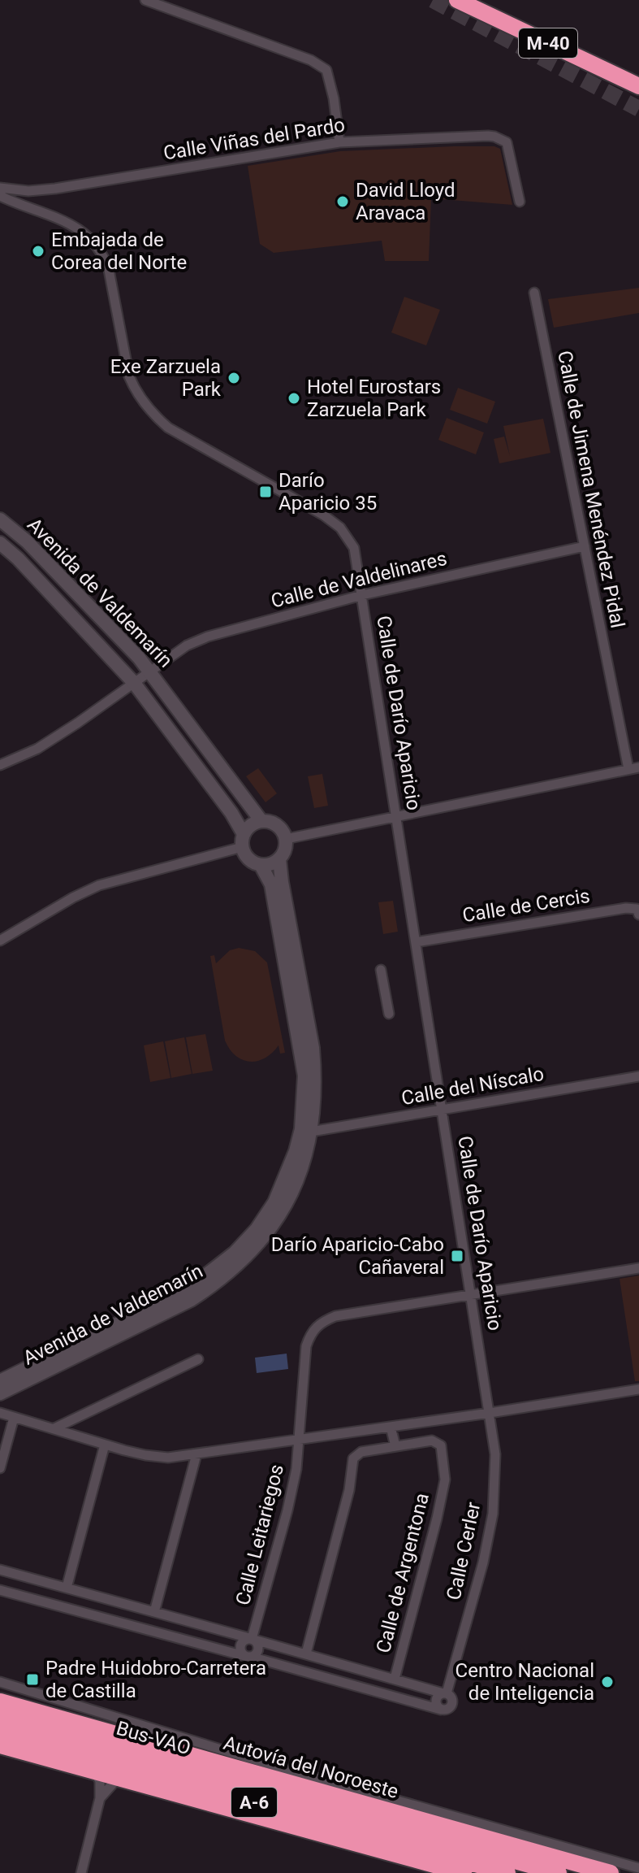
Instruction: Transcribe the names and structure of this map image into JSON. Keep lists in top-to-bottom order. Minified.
{"streets":{"highway":["M-40","Bus-VAO","Autovía del Noroeste","A-6"],"street":["Calle Viñas del Pardo","Calle de Jimena Menéndez Pidal","Calle de Valdelinares","Avenida de Valdemarín","Calle de Darío Aparicio","Calle de Cercis","Calle del Níscalo","Calle Leitariegos","Calle Cerler","Calle de Argentona"]},"crossings":[["Calle de Jimena Menéndez Pidal","Calle de Valdelinares"],["Calle de Valdelinares","Avenida de Valdemarín"],["Calle de Valdelinares","Calle de Darío Aparicio"],["Avenida de Valdemarín","Calle del Níscalo"],["Calle de Darío Aparicio","Calle de Cercis"],["Calle de Darío Aparicio","Calle del Níscalo"],["Calle de Darío Aparicio","Calle Leitariegos"],["Calle de Darío Aparicio","Calle Cerler"],["Calle Leitariegos","Calle Cerler"]],"places":{"other":["David Lloyd Aravaca","Embajada de Corea del Norte","Exe Zarzuela Park","Hotel Eurostars Zarzuela Park","Centro Nacional de Inteligencia"],"transit":["Darío Aparicio 35","Darío Aparicio-Cabo Cañaveral","Padre Huidobro-Carretera de Castilla"]}}
